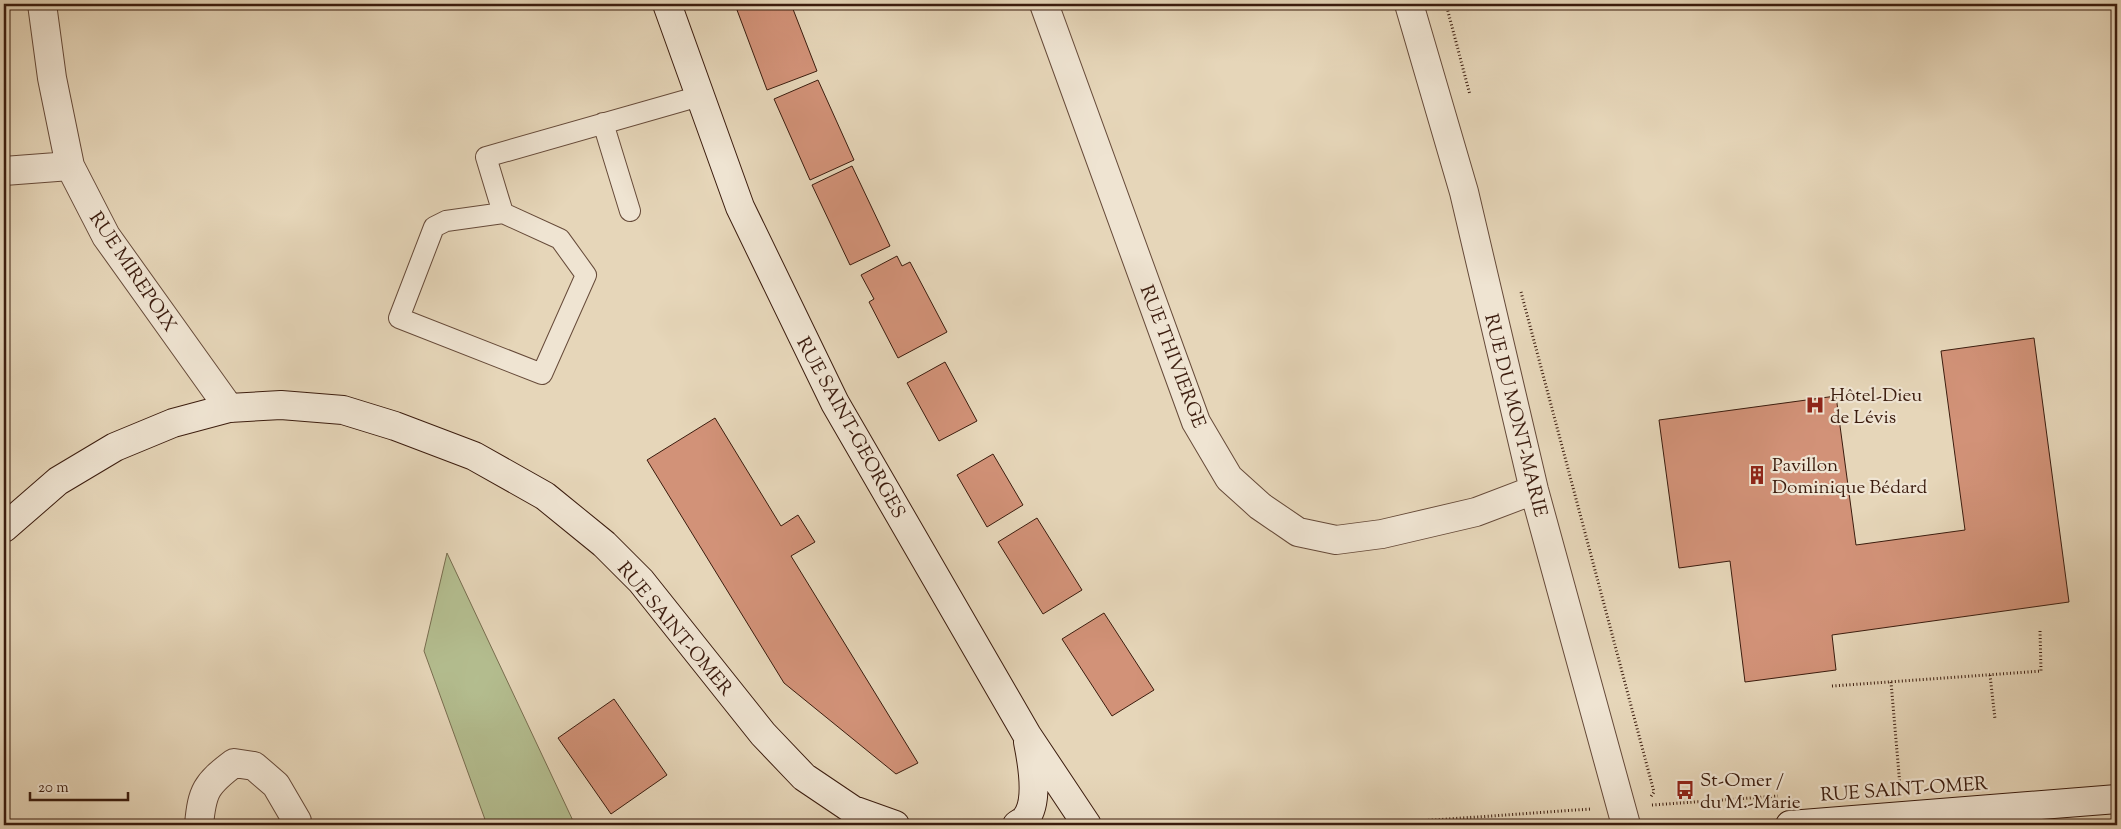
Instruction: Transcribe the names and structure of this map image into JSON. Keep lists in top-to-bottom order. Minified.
{"streets":{"street":["RUE MIREPOIX","RUE THIVIERGE","RUE DU MONT-MARIE","RUE SAINT-GEORGES","RUE SAINT-OMER"]},"crossings":[["RUE MIREPOIX","RUE SAINT-OMER"],["RUE THIVIERGE","RUE DU MONT-MARIE"]],"places":{"hospital":["Hôtel-Dieu de Lévis"],"building":["Pavillon Dominique Bédard"],"bus stop":["St-Omer / du M.-Marie"]},"scale_bar":"20 m"}
